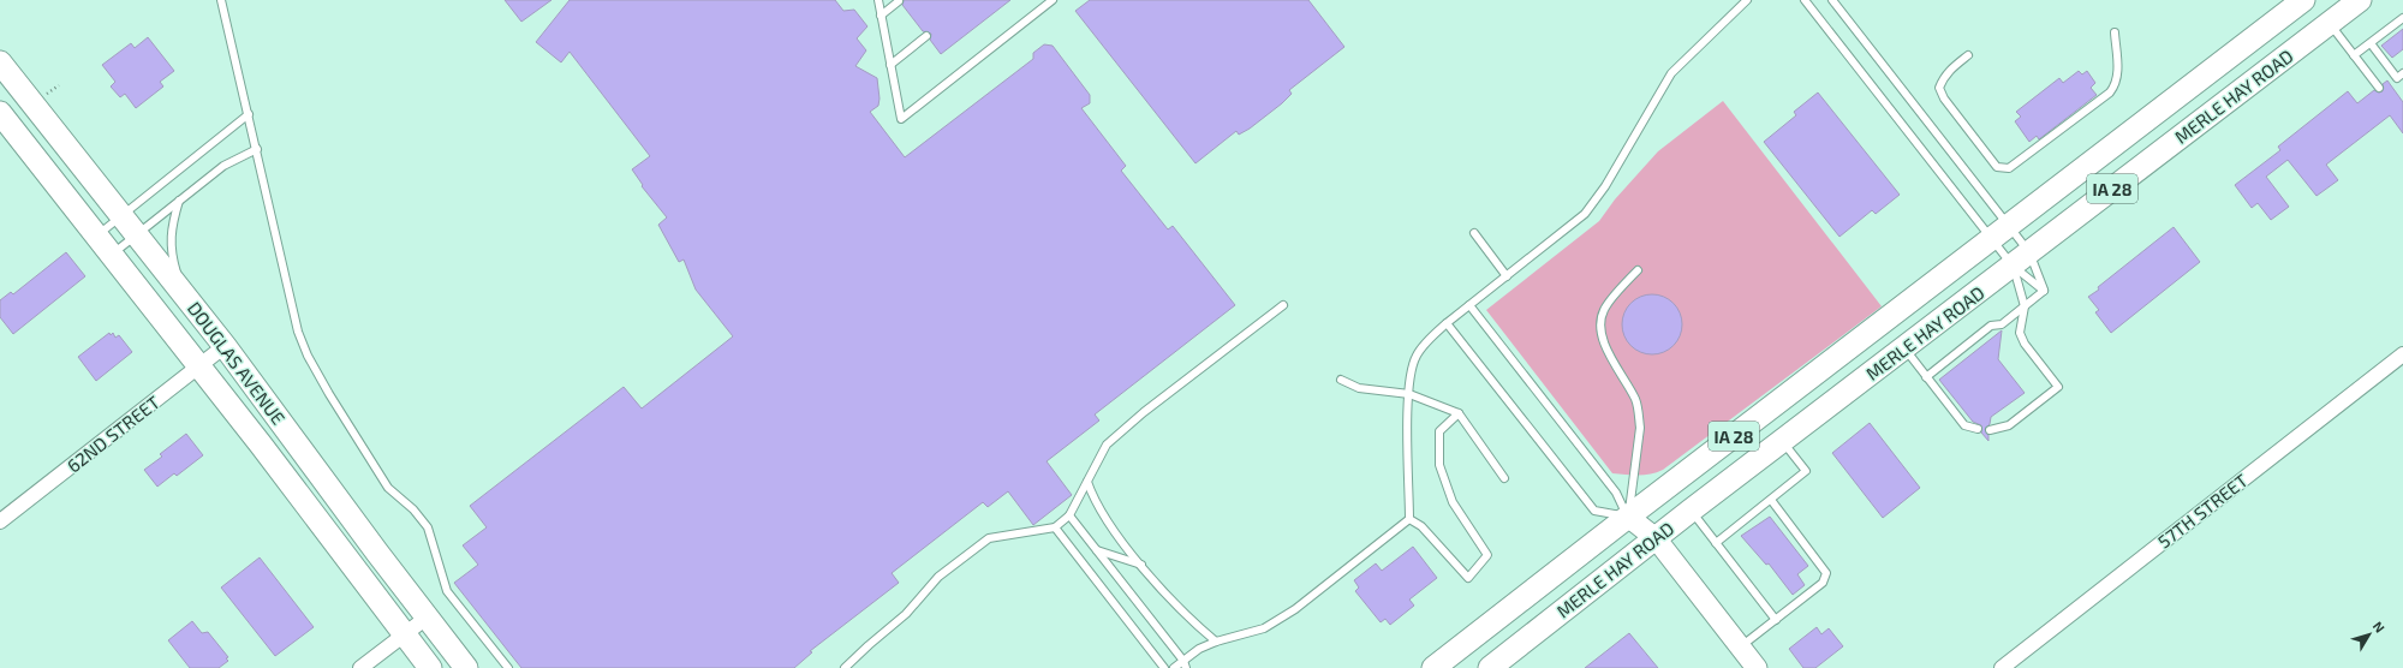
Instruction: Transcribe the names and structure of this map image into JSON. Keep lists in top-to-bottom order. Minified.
{"streets":{"main road":["MERLE HAY ROAD","IA 28","DOUGLAS AVENUE"],"street":["62ND STREET","57TH STREET"]},"crossings":[["DOUGLAS AVENUE","62ND STREET"]],"north":"top right"}
